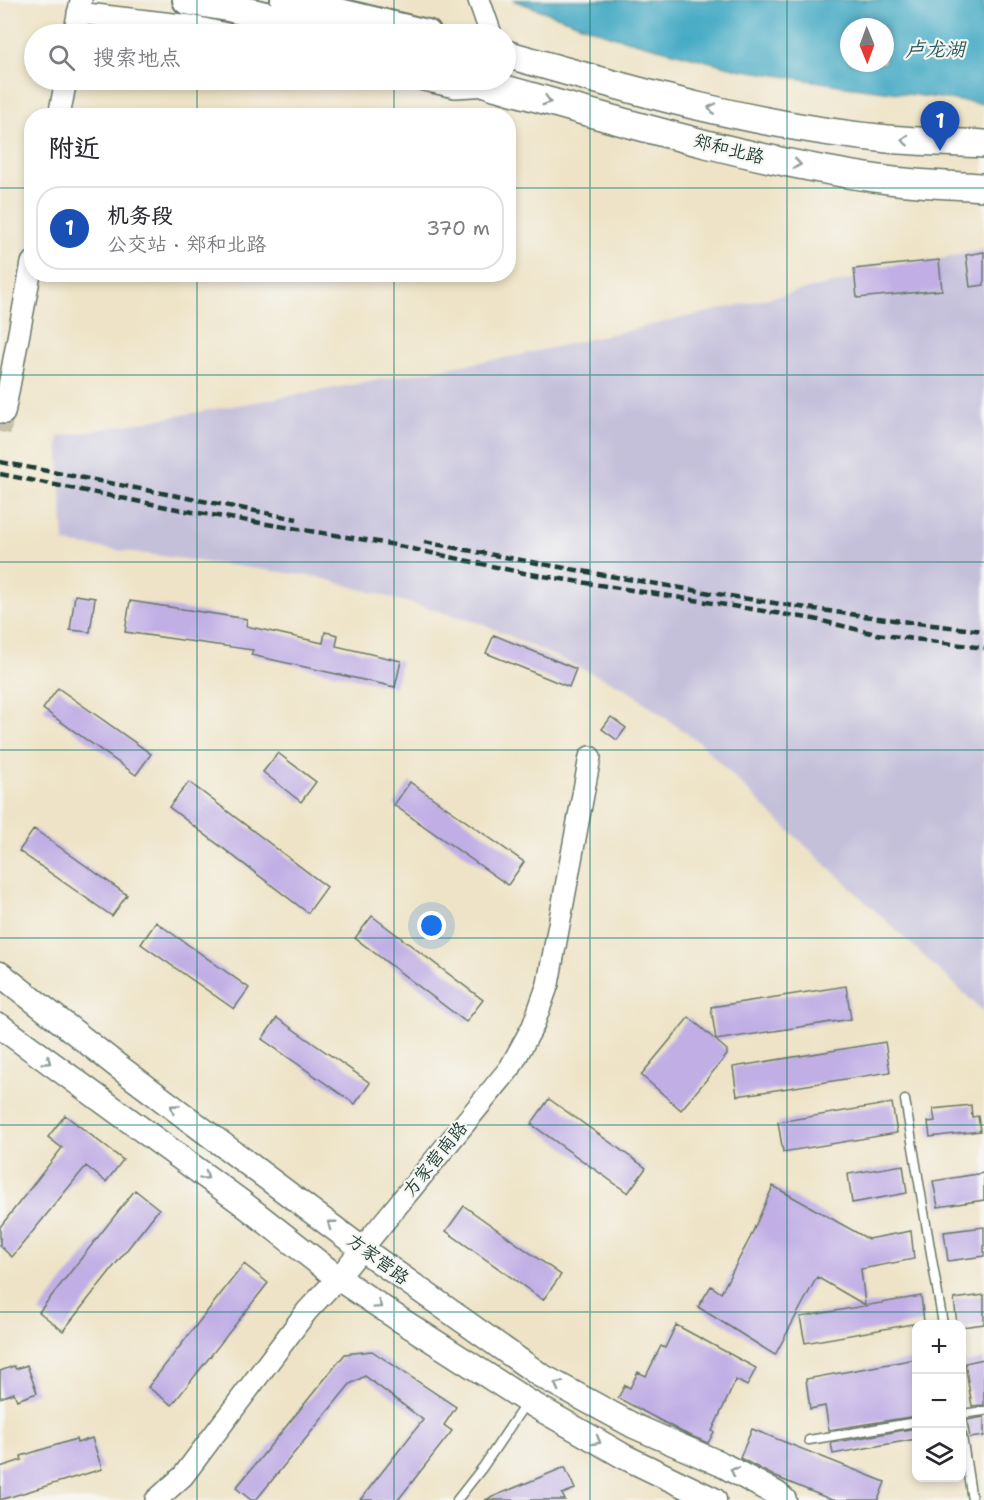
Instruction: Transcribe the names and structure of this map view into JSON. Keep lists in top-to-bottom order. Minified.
{"streets":{"main road":["郑和北路","方家营路"],"street":["方家营南路"]},"crossings":[["方家营南路","方家营路"]],"water":["卢龙湖"],"north":"bottom","page":{"search":"搜索地点","pins":"1","heading":"附近","list":[{"mark":"1","name":"机务段","note":"公交站 · 郑和北路","value":"370 m"}],"map_buttons":["+","−"]}}
